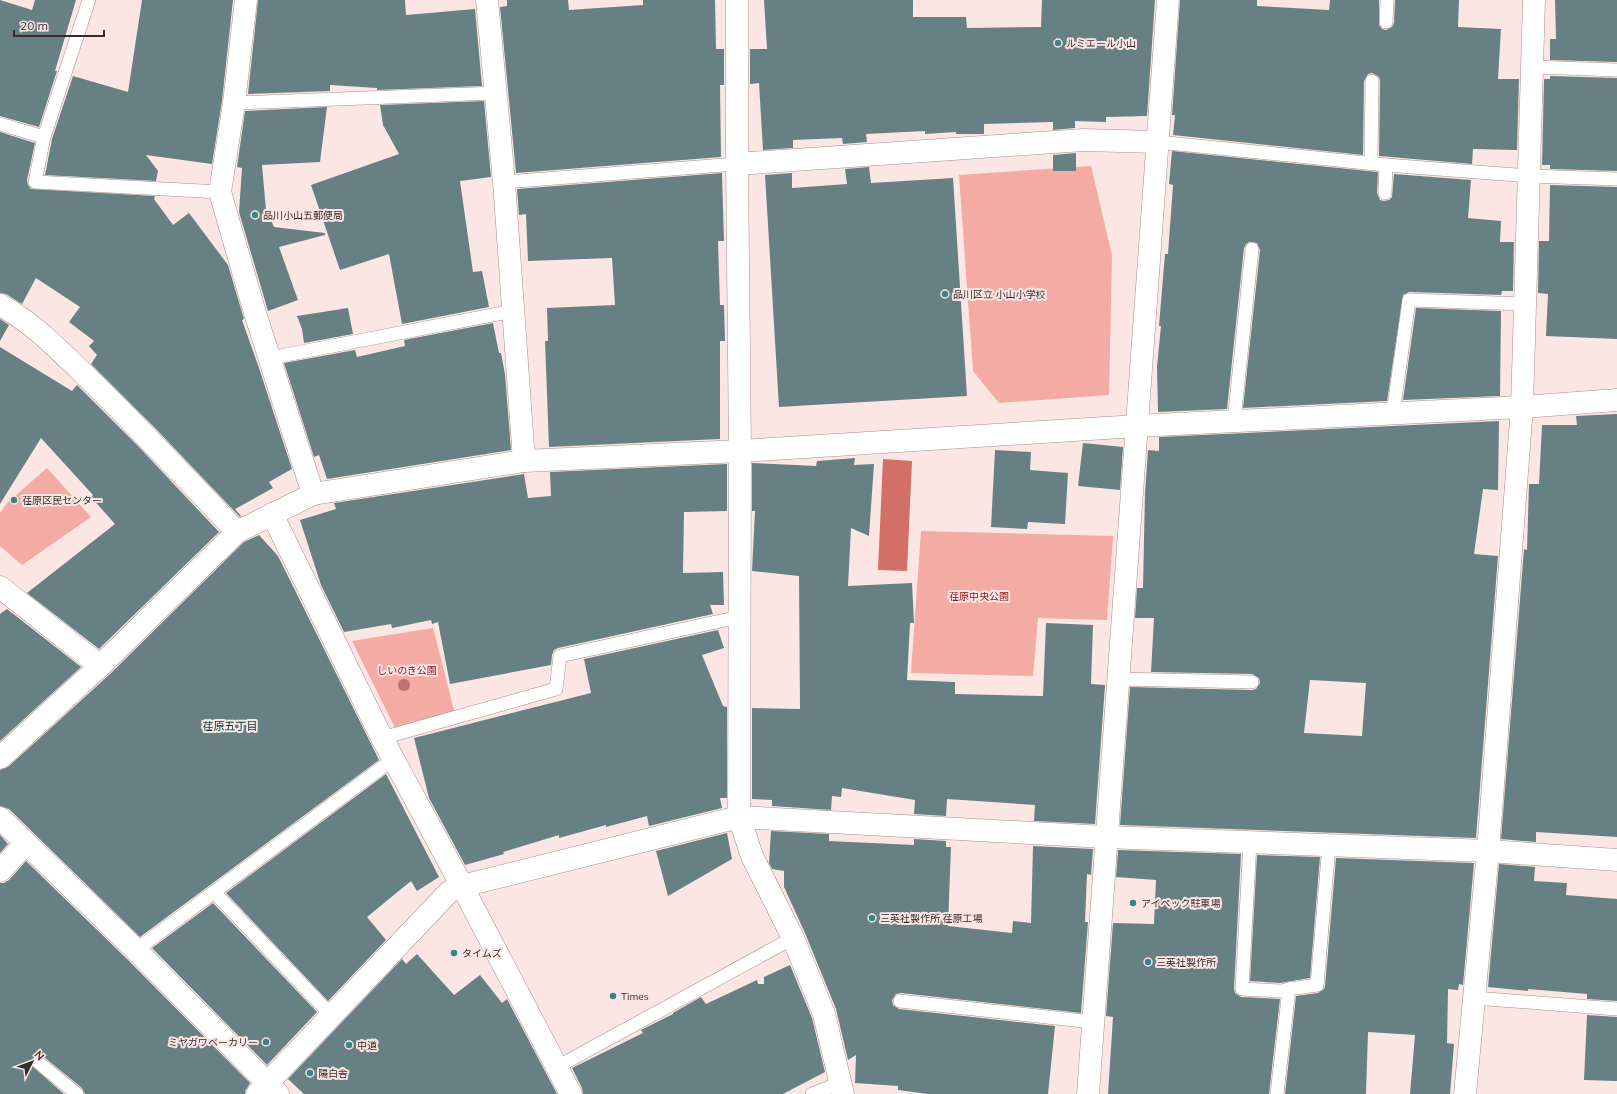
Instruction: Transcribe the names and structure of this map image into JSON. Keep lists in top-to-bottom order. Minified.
{"districts":["荏原五丁目"],"parks":["荏原中央公園","しいのき公園"],"places":["ルミエール小山","品川小山五郵便局","品川区立 小山小学校","荏原区民センター","アイペック駐車場","三英社製作所 荏原工場","タイムズ","三英社製作所","Times","ミヤガワベーカリー","中道","陽白舎"],"scale_bar":"20 m","north":"top right"}
